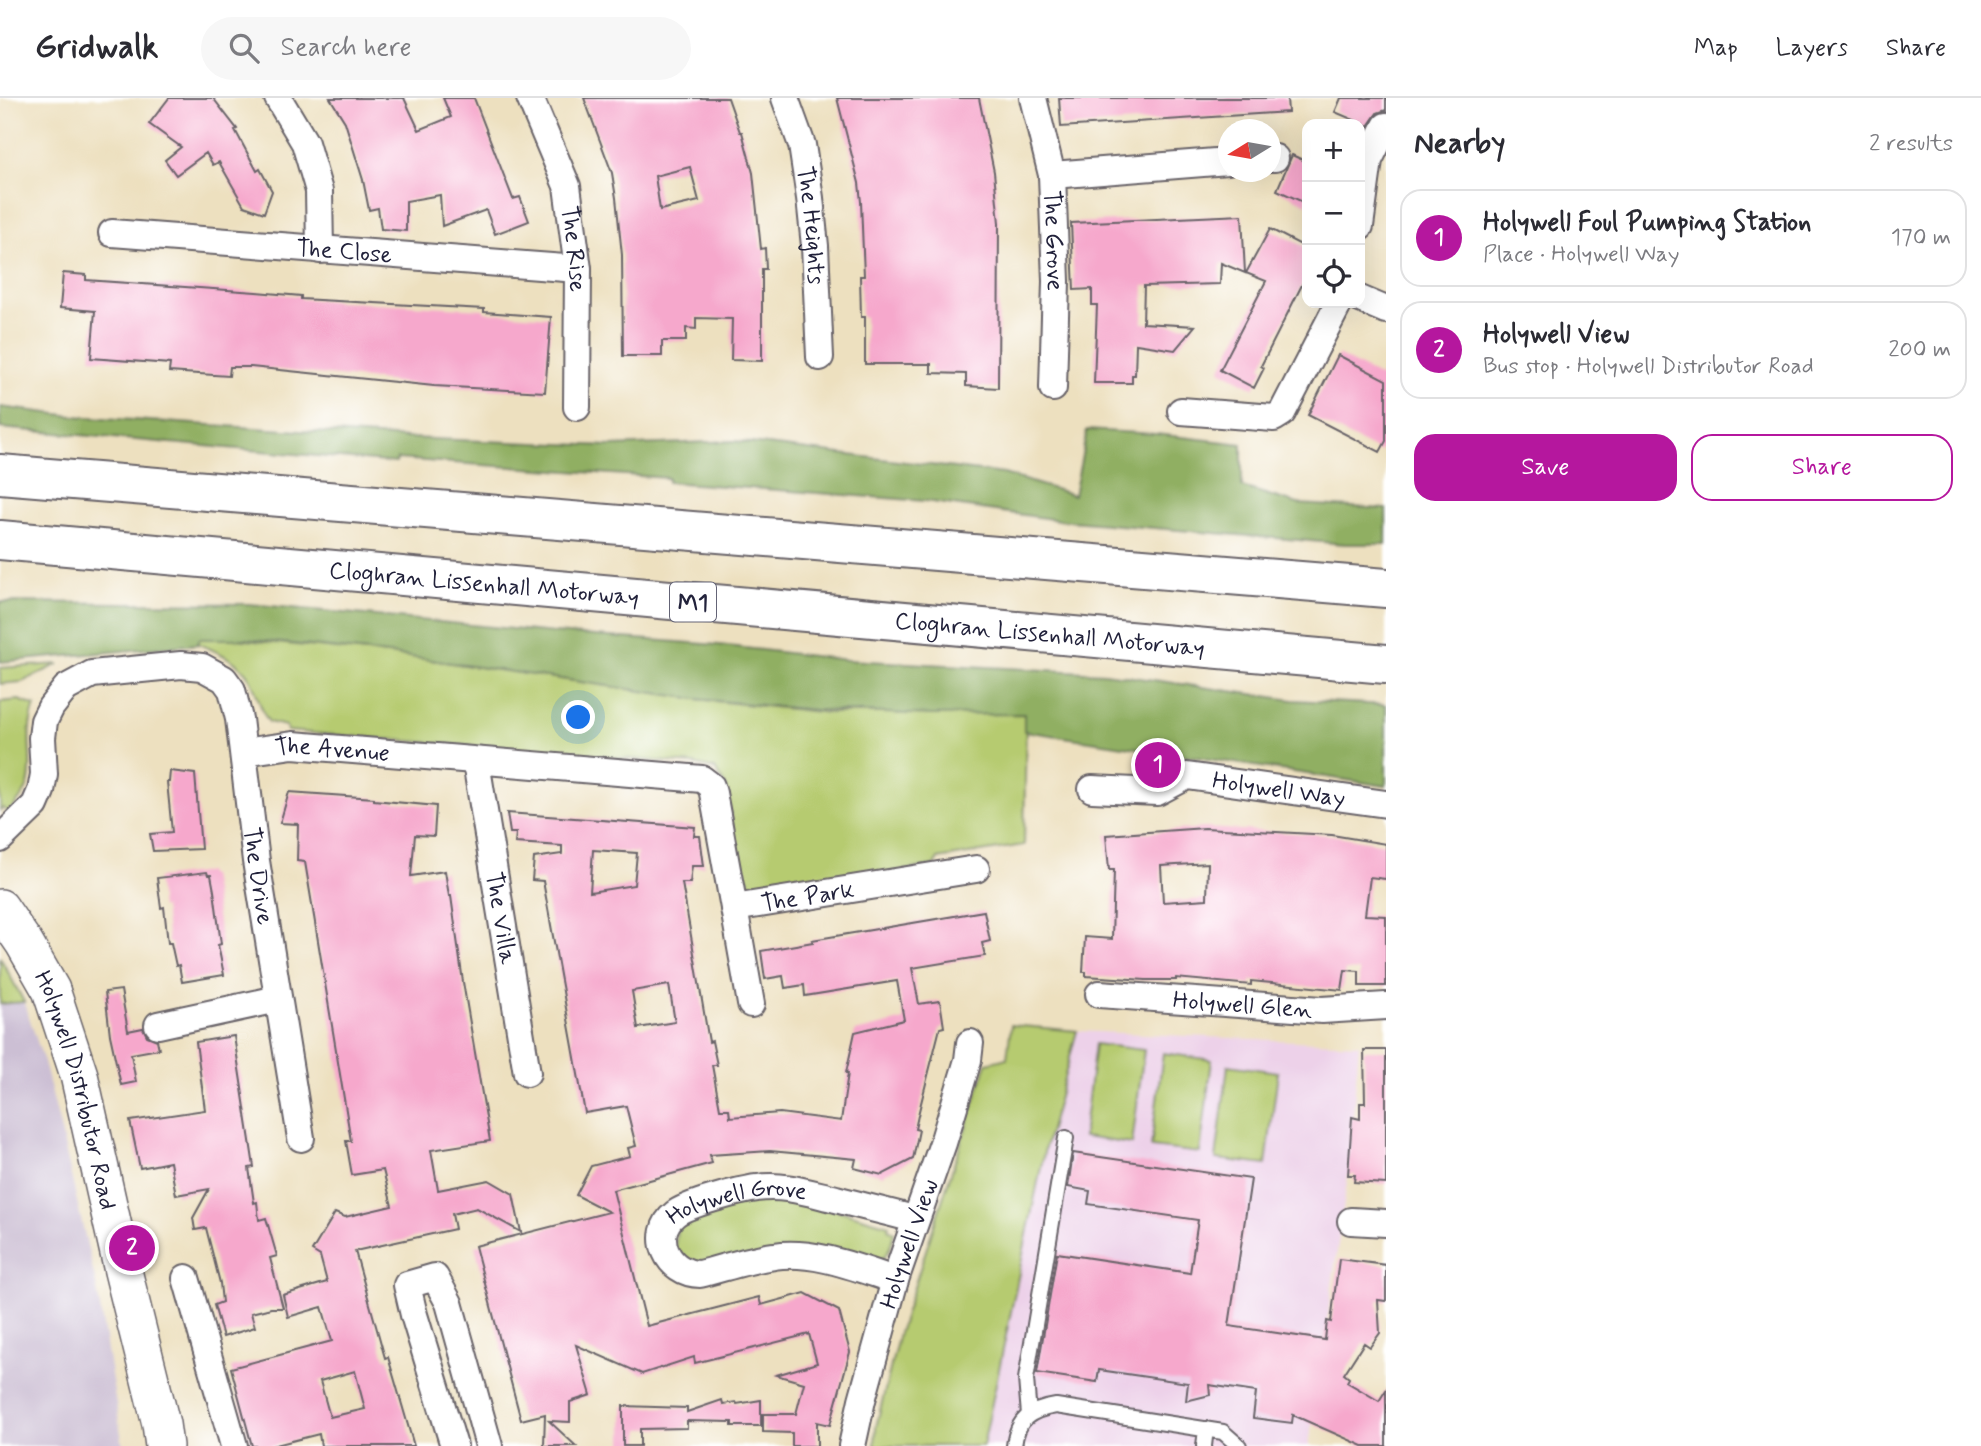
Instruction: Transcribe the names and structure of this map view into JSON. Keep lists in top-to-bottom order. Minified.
{"streets":{"highway":["Cloghran Lissenhall Motorway","M1"],"street":["The Heights","The Grove","The Rise","The Close","The Avenue","Holywell Way","The Drive","The Park","The Villa","Holywell Glen","Holywell Distributor Road","Holywell Grove","Holywell View"]},"crossings":[["The Rise","The Close"],["The Avenue","The Drive"],["The Avenue","The Park"],["The Avenue","The Villa"],["Holywell Grove","Holywell View"]],"north":"left","page":{"header":"Gridwalk","search":"Search here","nav":["Map","Layers","Share"],"heading":["Nearby","2 results"],"map_buttons":["+","−"],"list":[{"mark":"1","name":"Holywell Foul Pumping Station","note":"Place · Holywell Way","value":"170 m"},{"mark":"2","name":"Holywell View","note":"Bus stop · Holywell Distributor Road","value":"200 m"}],"buttons":["Save","Share"],"pins":["1","2"]}}
